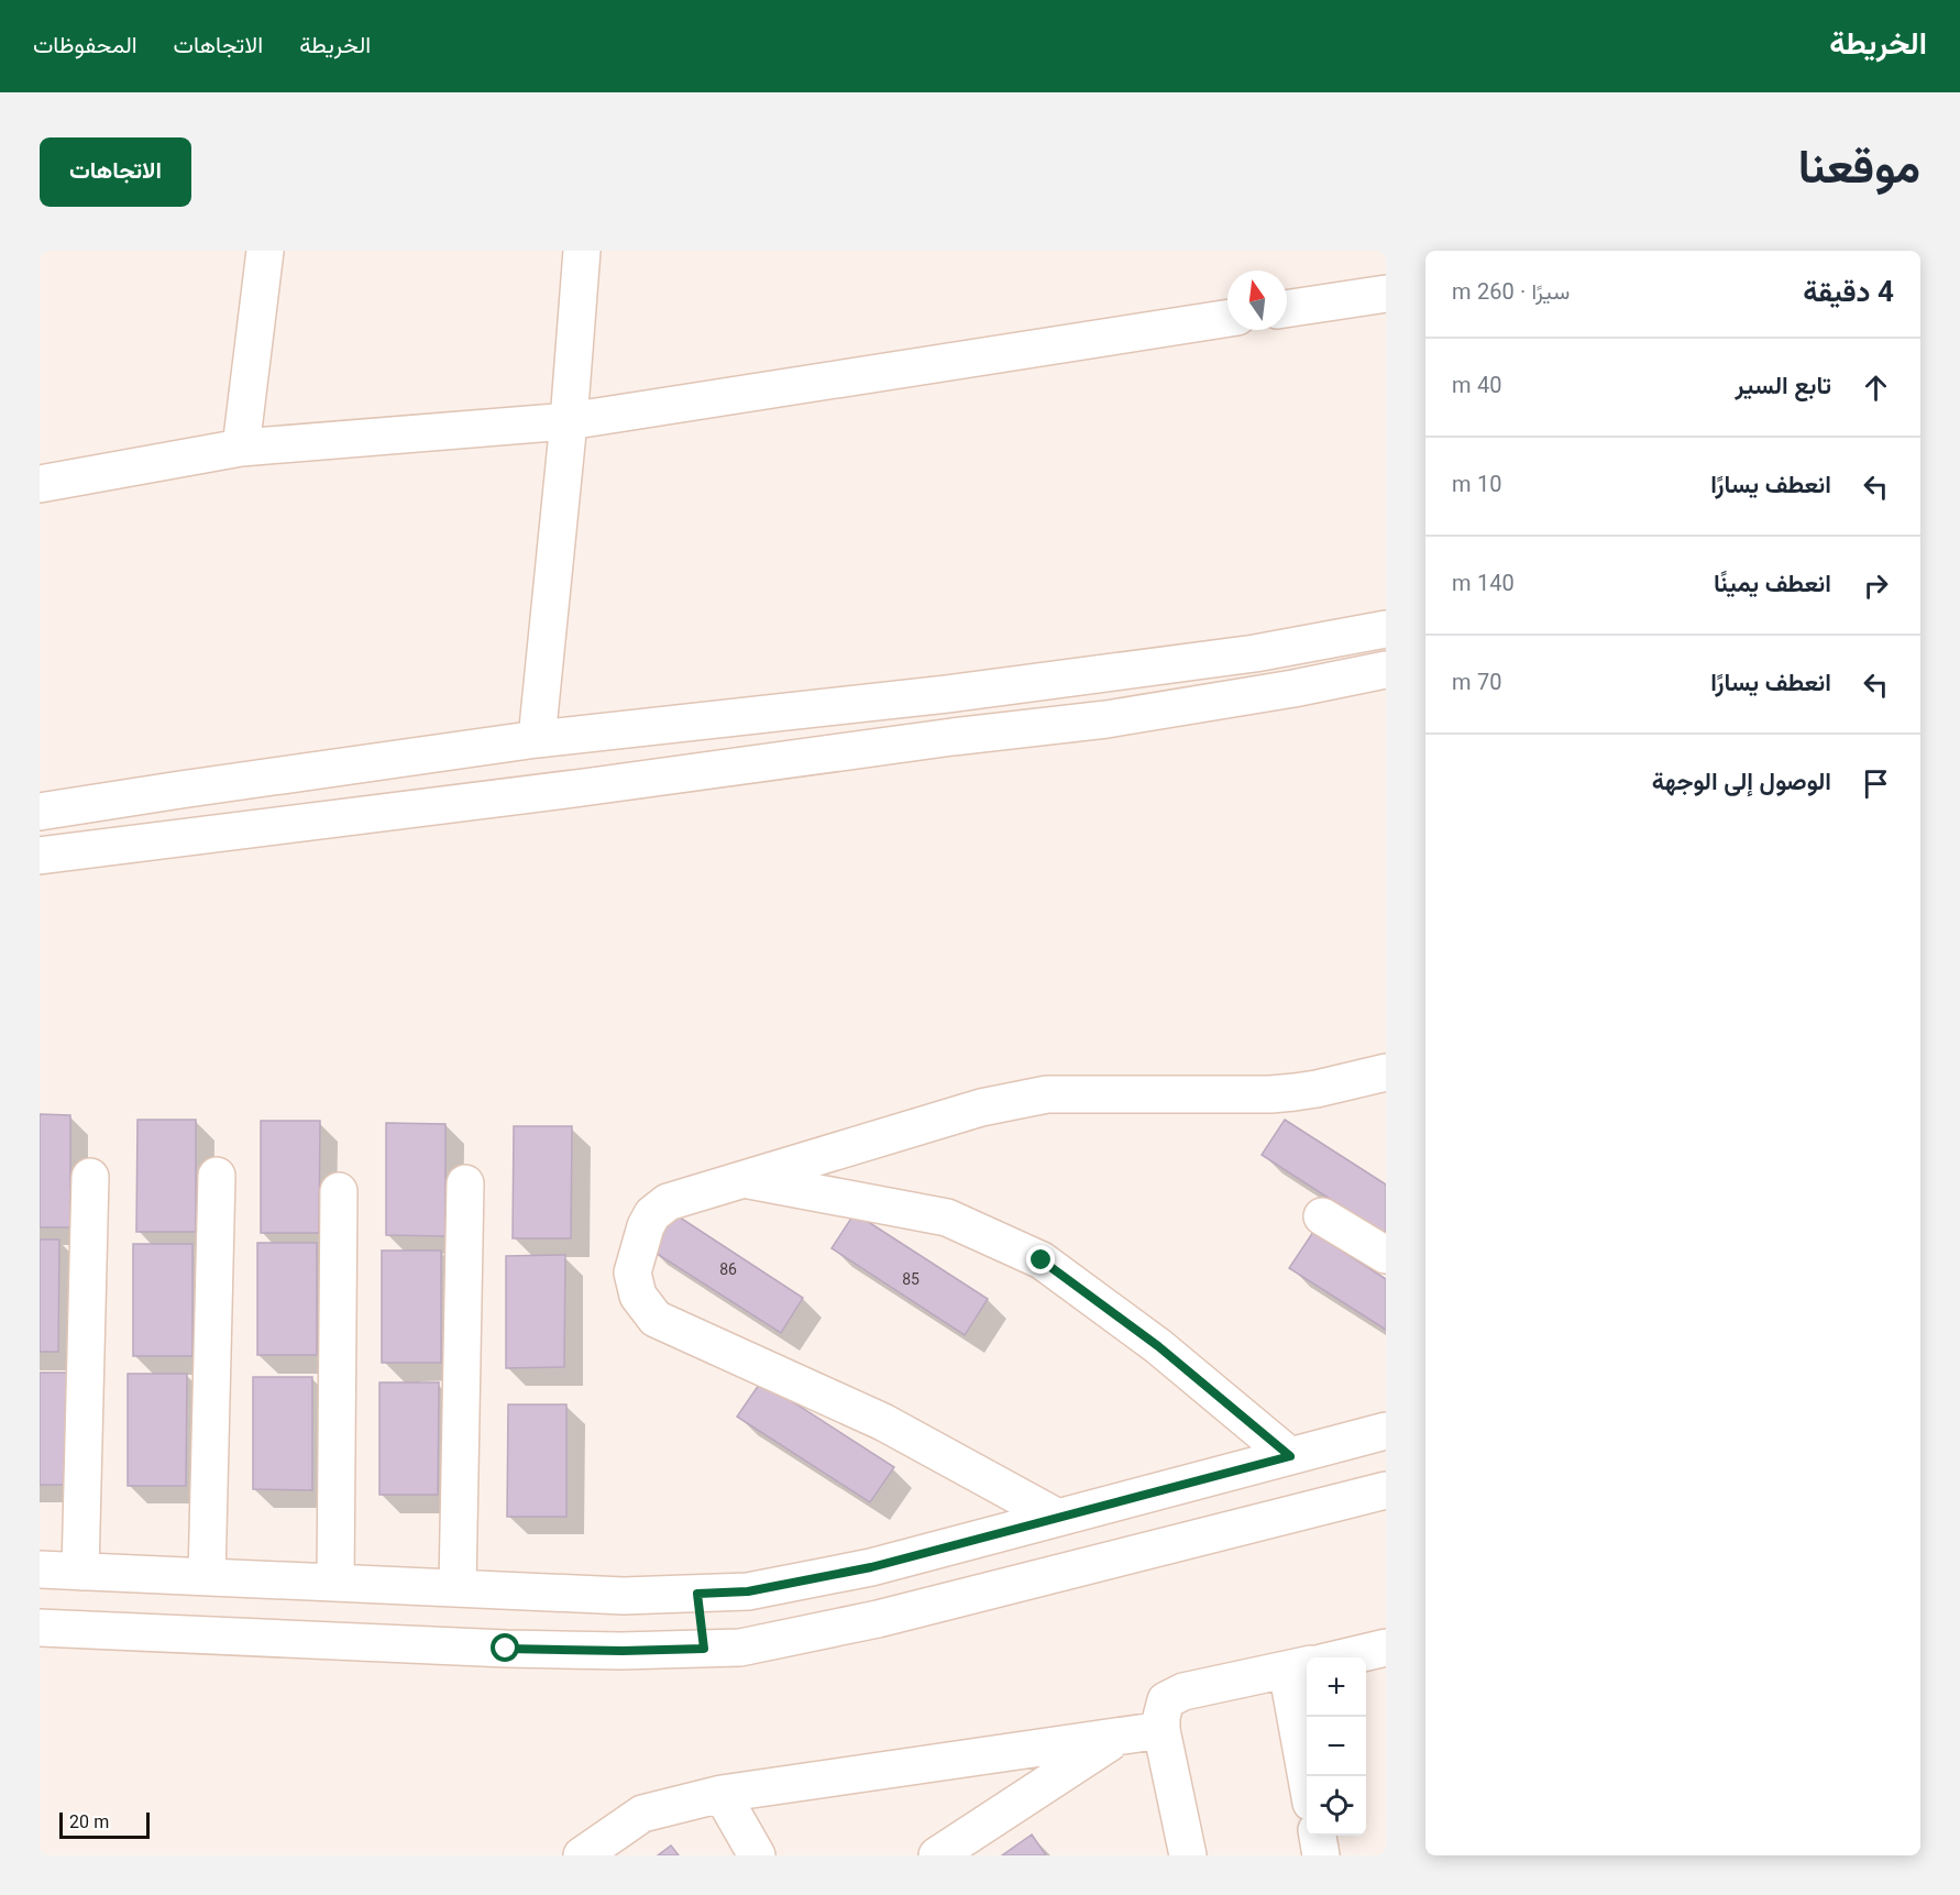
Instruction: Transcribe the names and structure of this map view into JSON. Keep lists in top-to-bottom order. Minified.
{"house_numbers":["86","85"],"scale_bar":"20 m","north":"top","page":{"header":"الخريطة","nav":["الخريطة","الاتجاهات","المحفوظات"],"title":"موقعنا","buttons":"الاتجاهات","heading":["4 دقيقة","سيرًا · 260 m"],"list":[["تابع السير","40 m"],["انعطف يسارًا","10 m"],["انعطف يمينًا","140 m"],["انعطف يسارًا","70 m"],"الوصول إلى الوجهة"],"map_buttons":["+","−"],"scale":"20 m"}}
